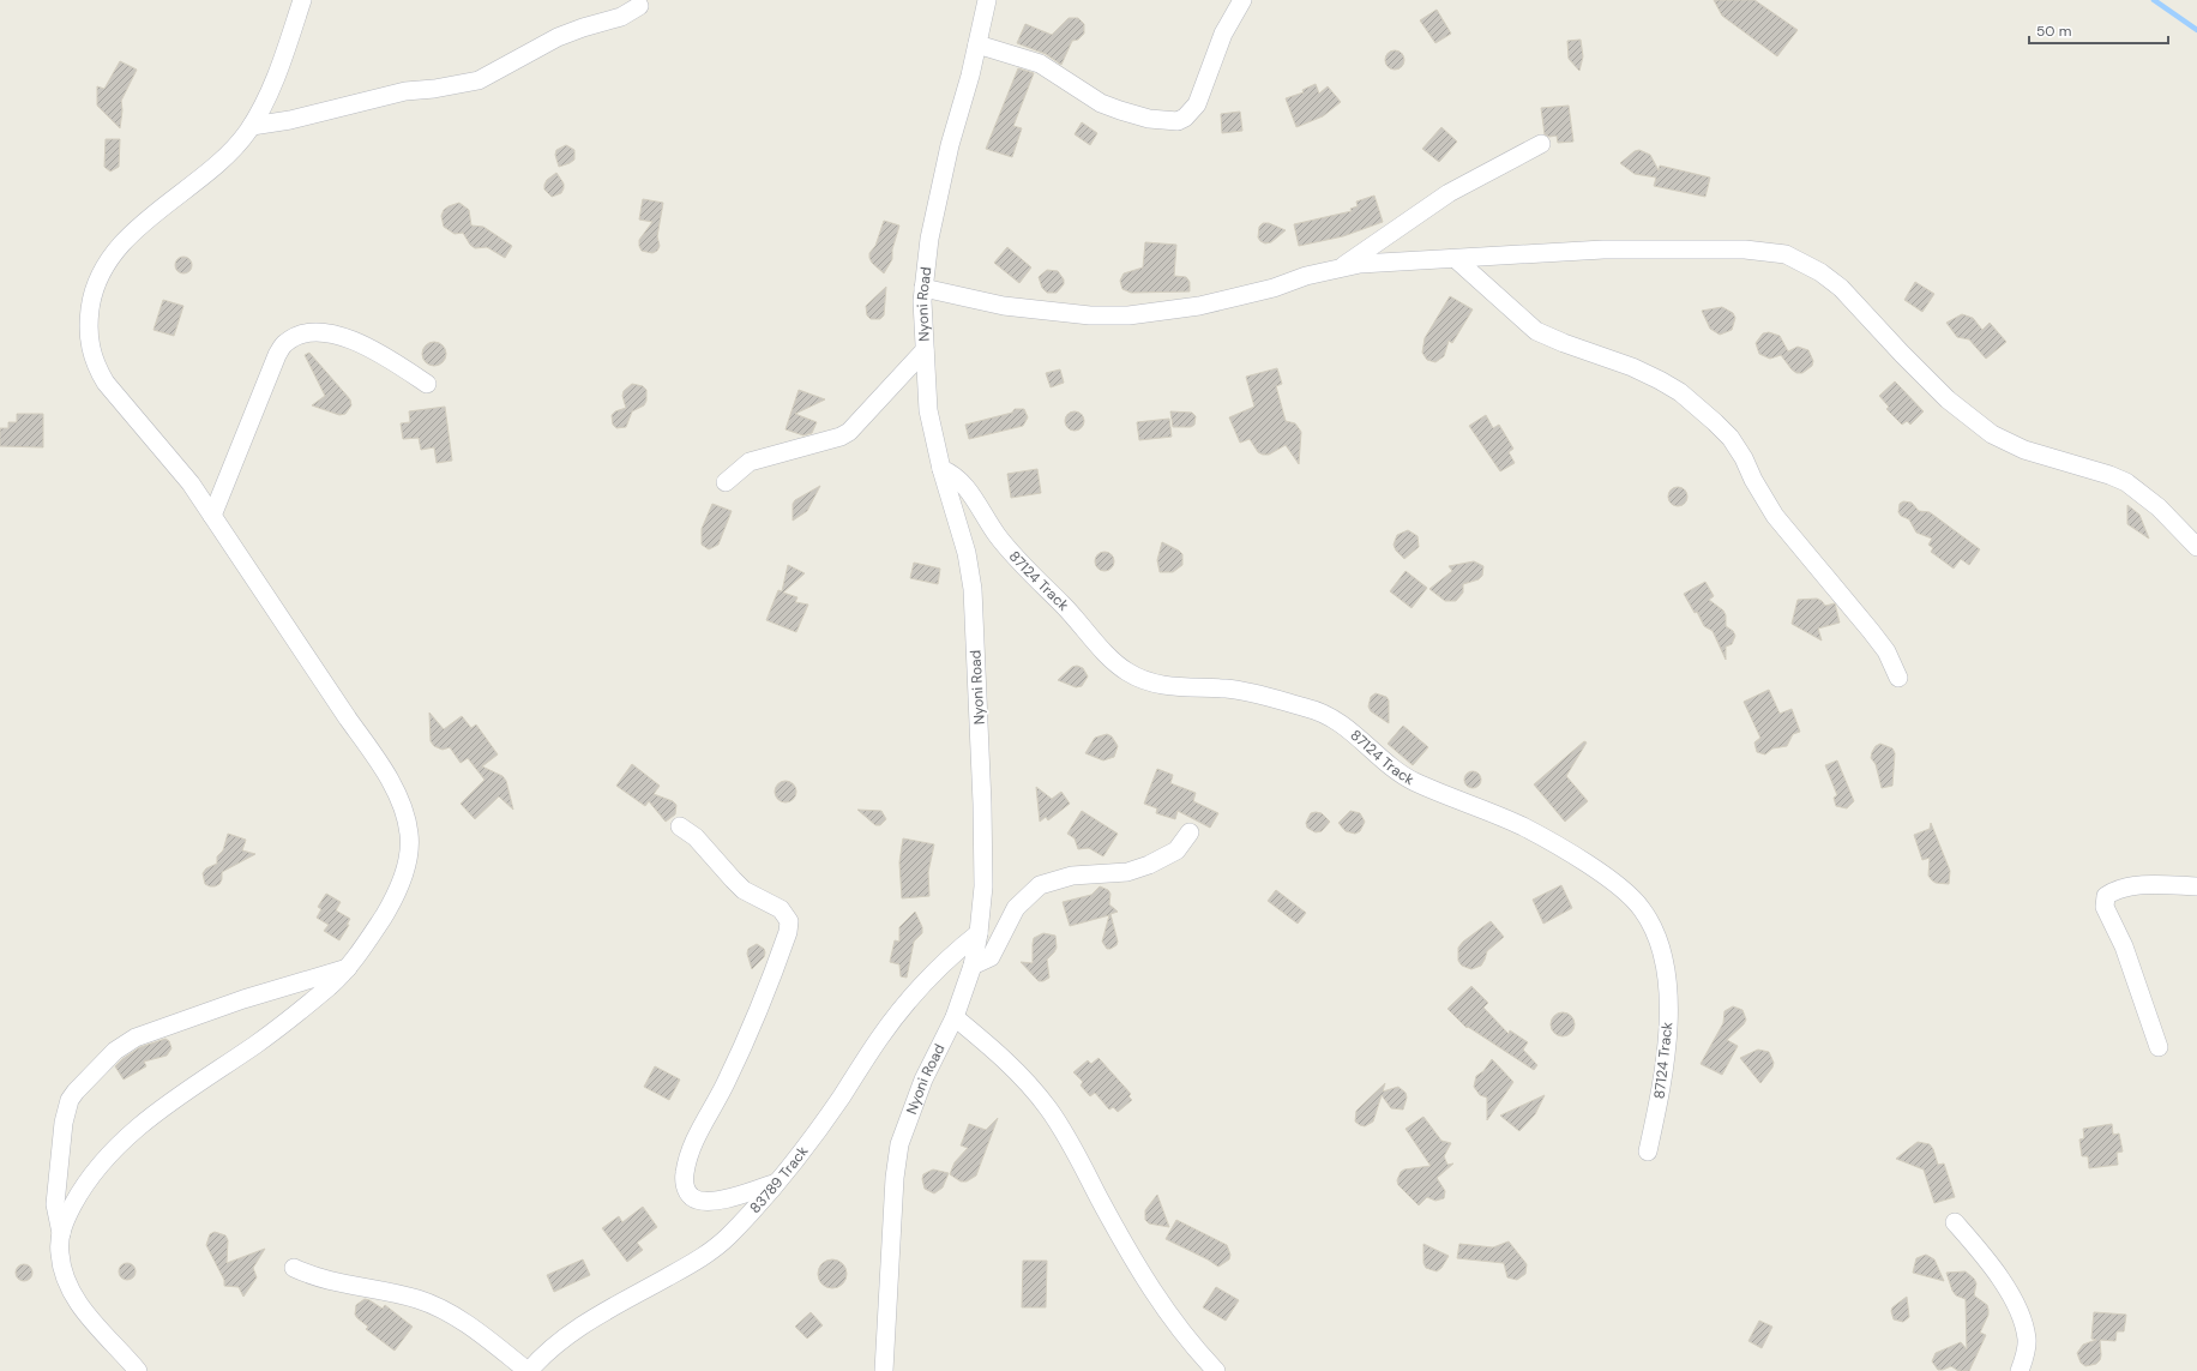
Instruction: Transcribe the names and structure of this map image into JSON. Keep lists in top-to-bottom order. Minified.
{"streets":{"street":["Nyoni Road","87124 Track","83789 Track"]},"crossings":[["Nyoni Road","87124 Track"],["Nyoni Road","83789 Track"]],"scale_bar":"50 m"}
